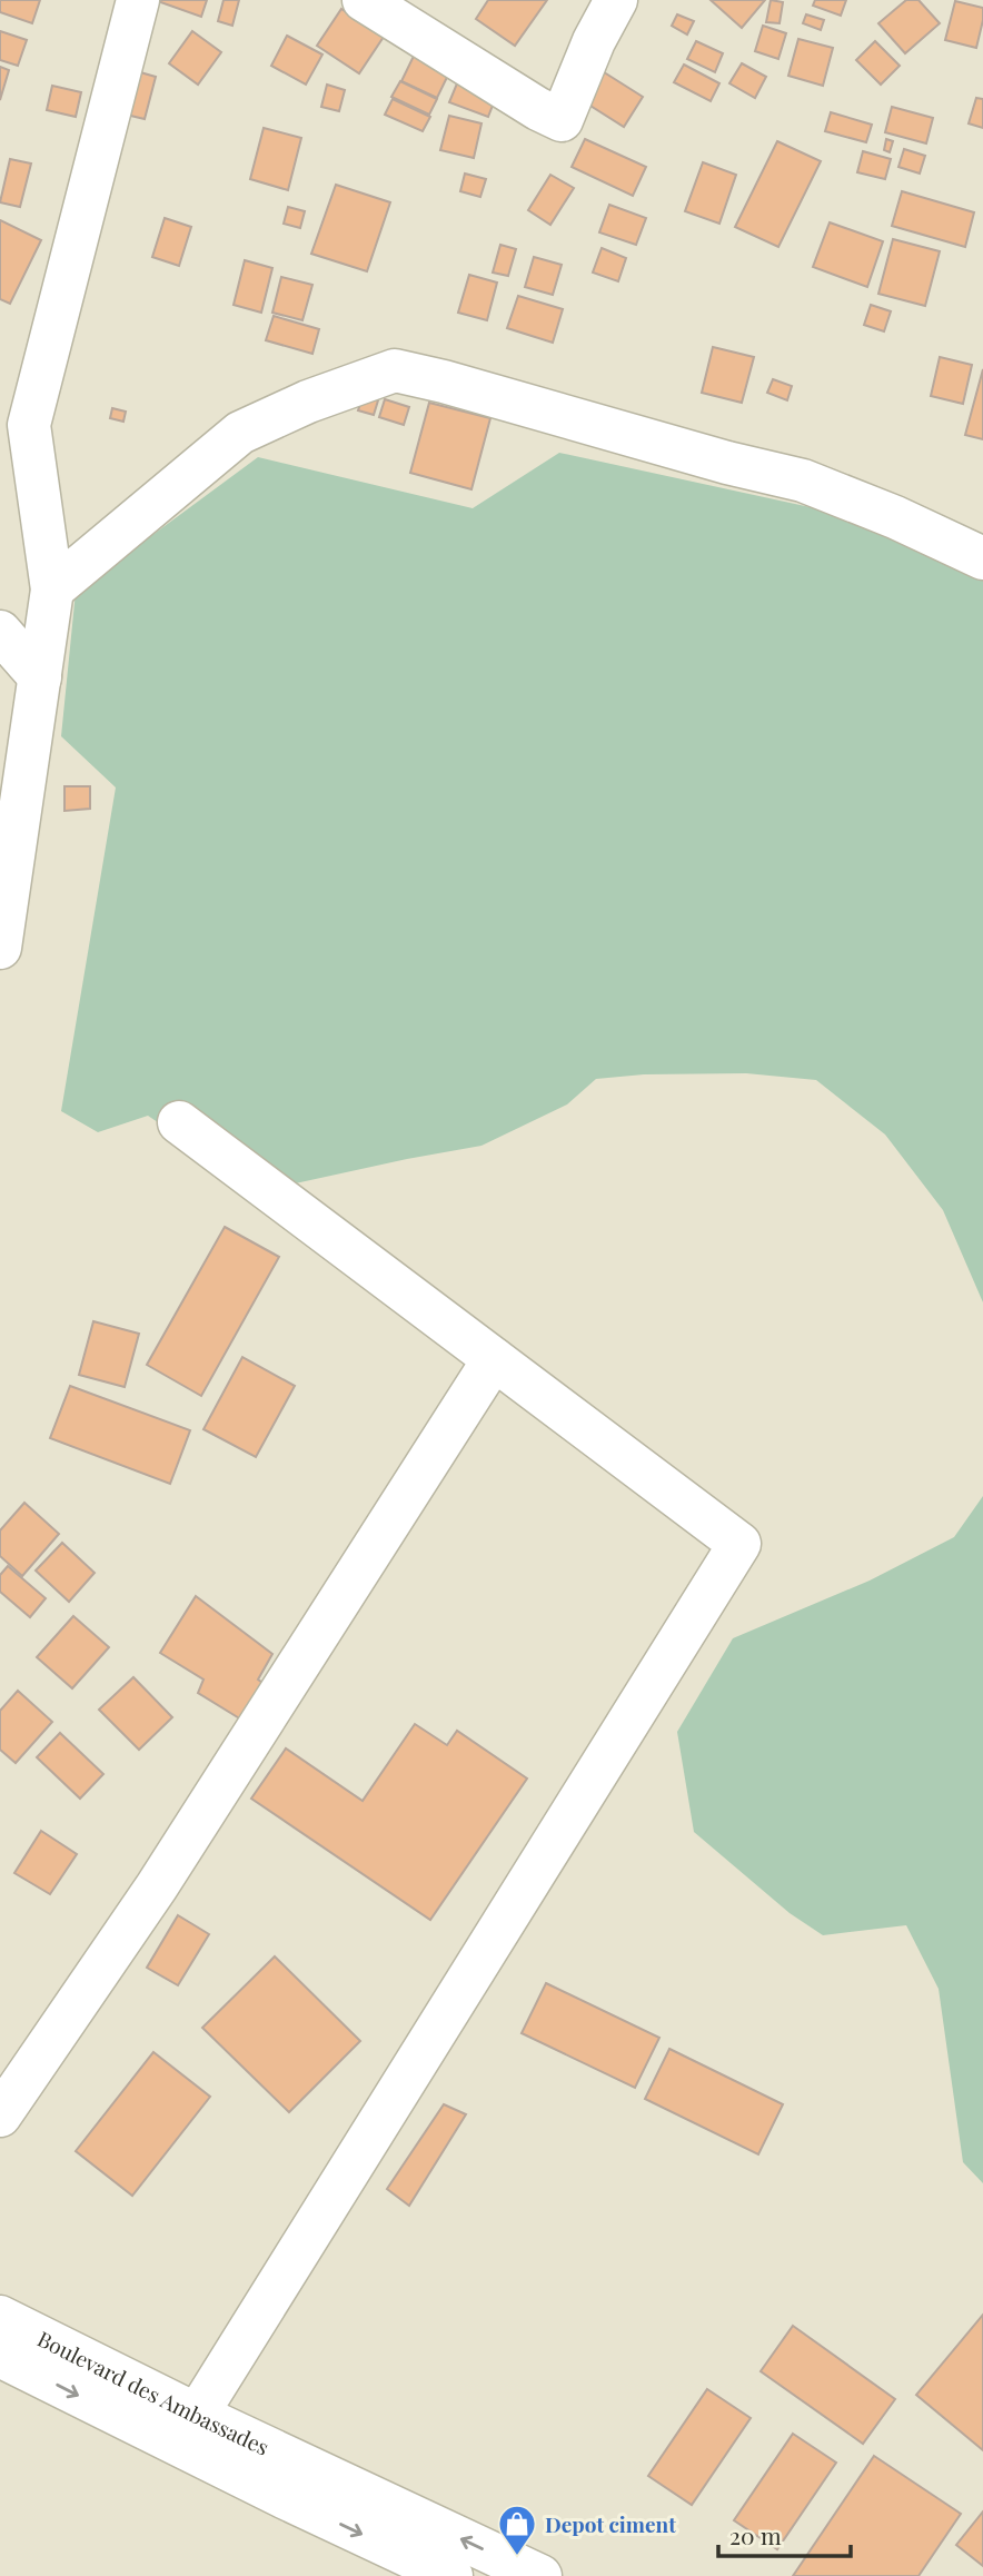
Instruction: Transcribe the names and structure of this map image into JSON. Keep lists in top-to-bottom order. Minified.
{"streets":{"street":["Boulevard des Ambassades"]},"places":{"shop":["Depot ciment"]},"scale_bar":"20 m"}
